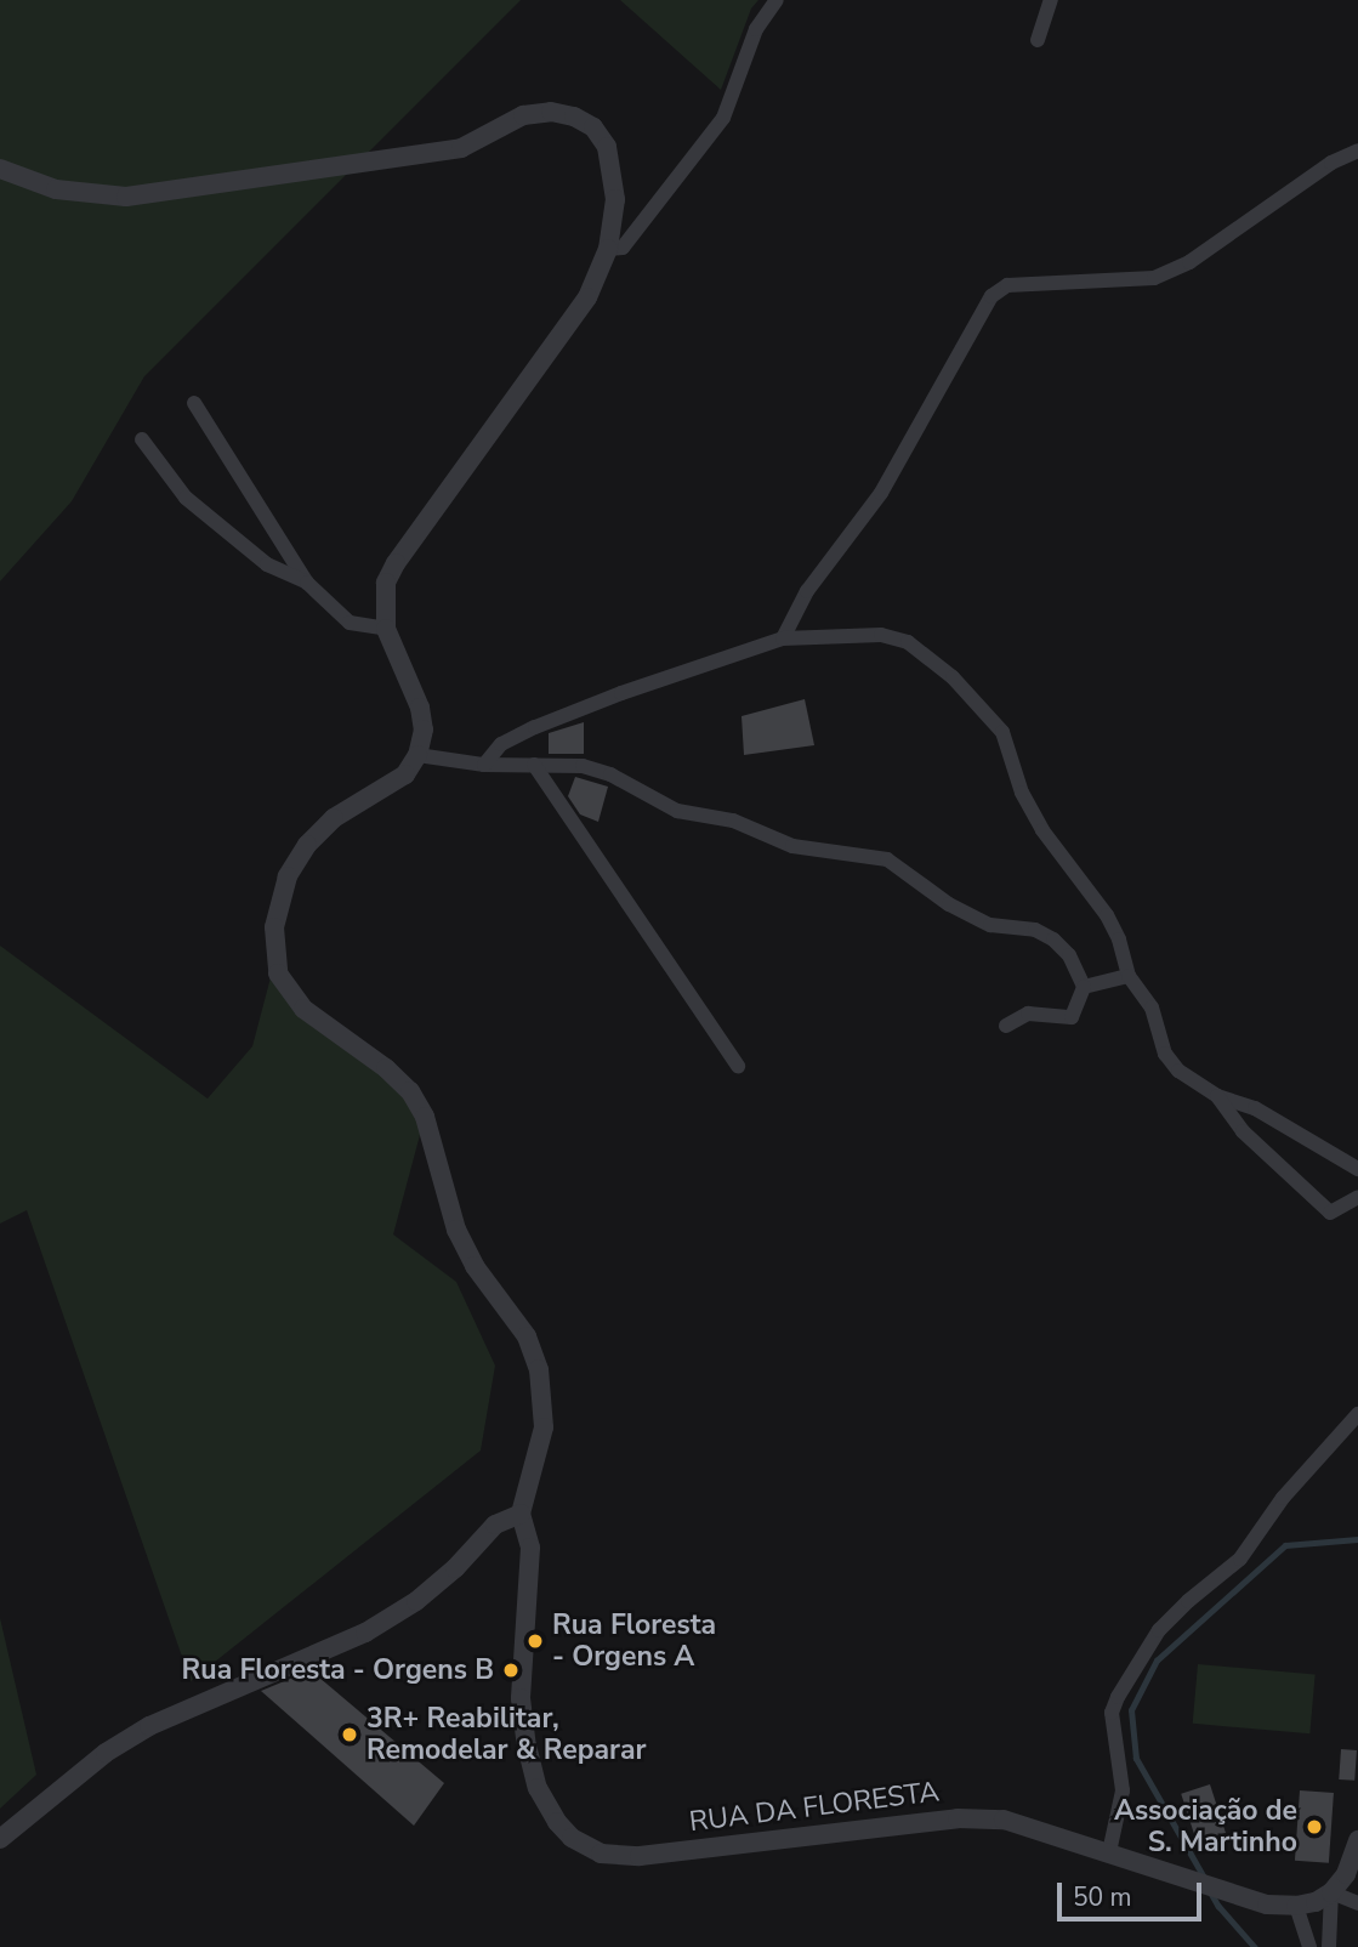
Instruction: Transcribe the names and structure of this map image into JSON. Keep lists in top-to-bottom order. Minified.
{"streets":{"street":["RUA DA FLORESTA"]},"places":["Rua Floresta - Orgens A","Rua Floresta - Orgens B","3R+ Reabilitar, Remodelar & Reparar","Associação de S. Martinho"],"scale_bar":"50 m"}
